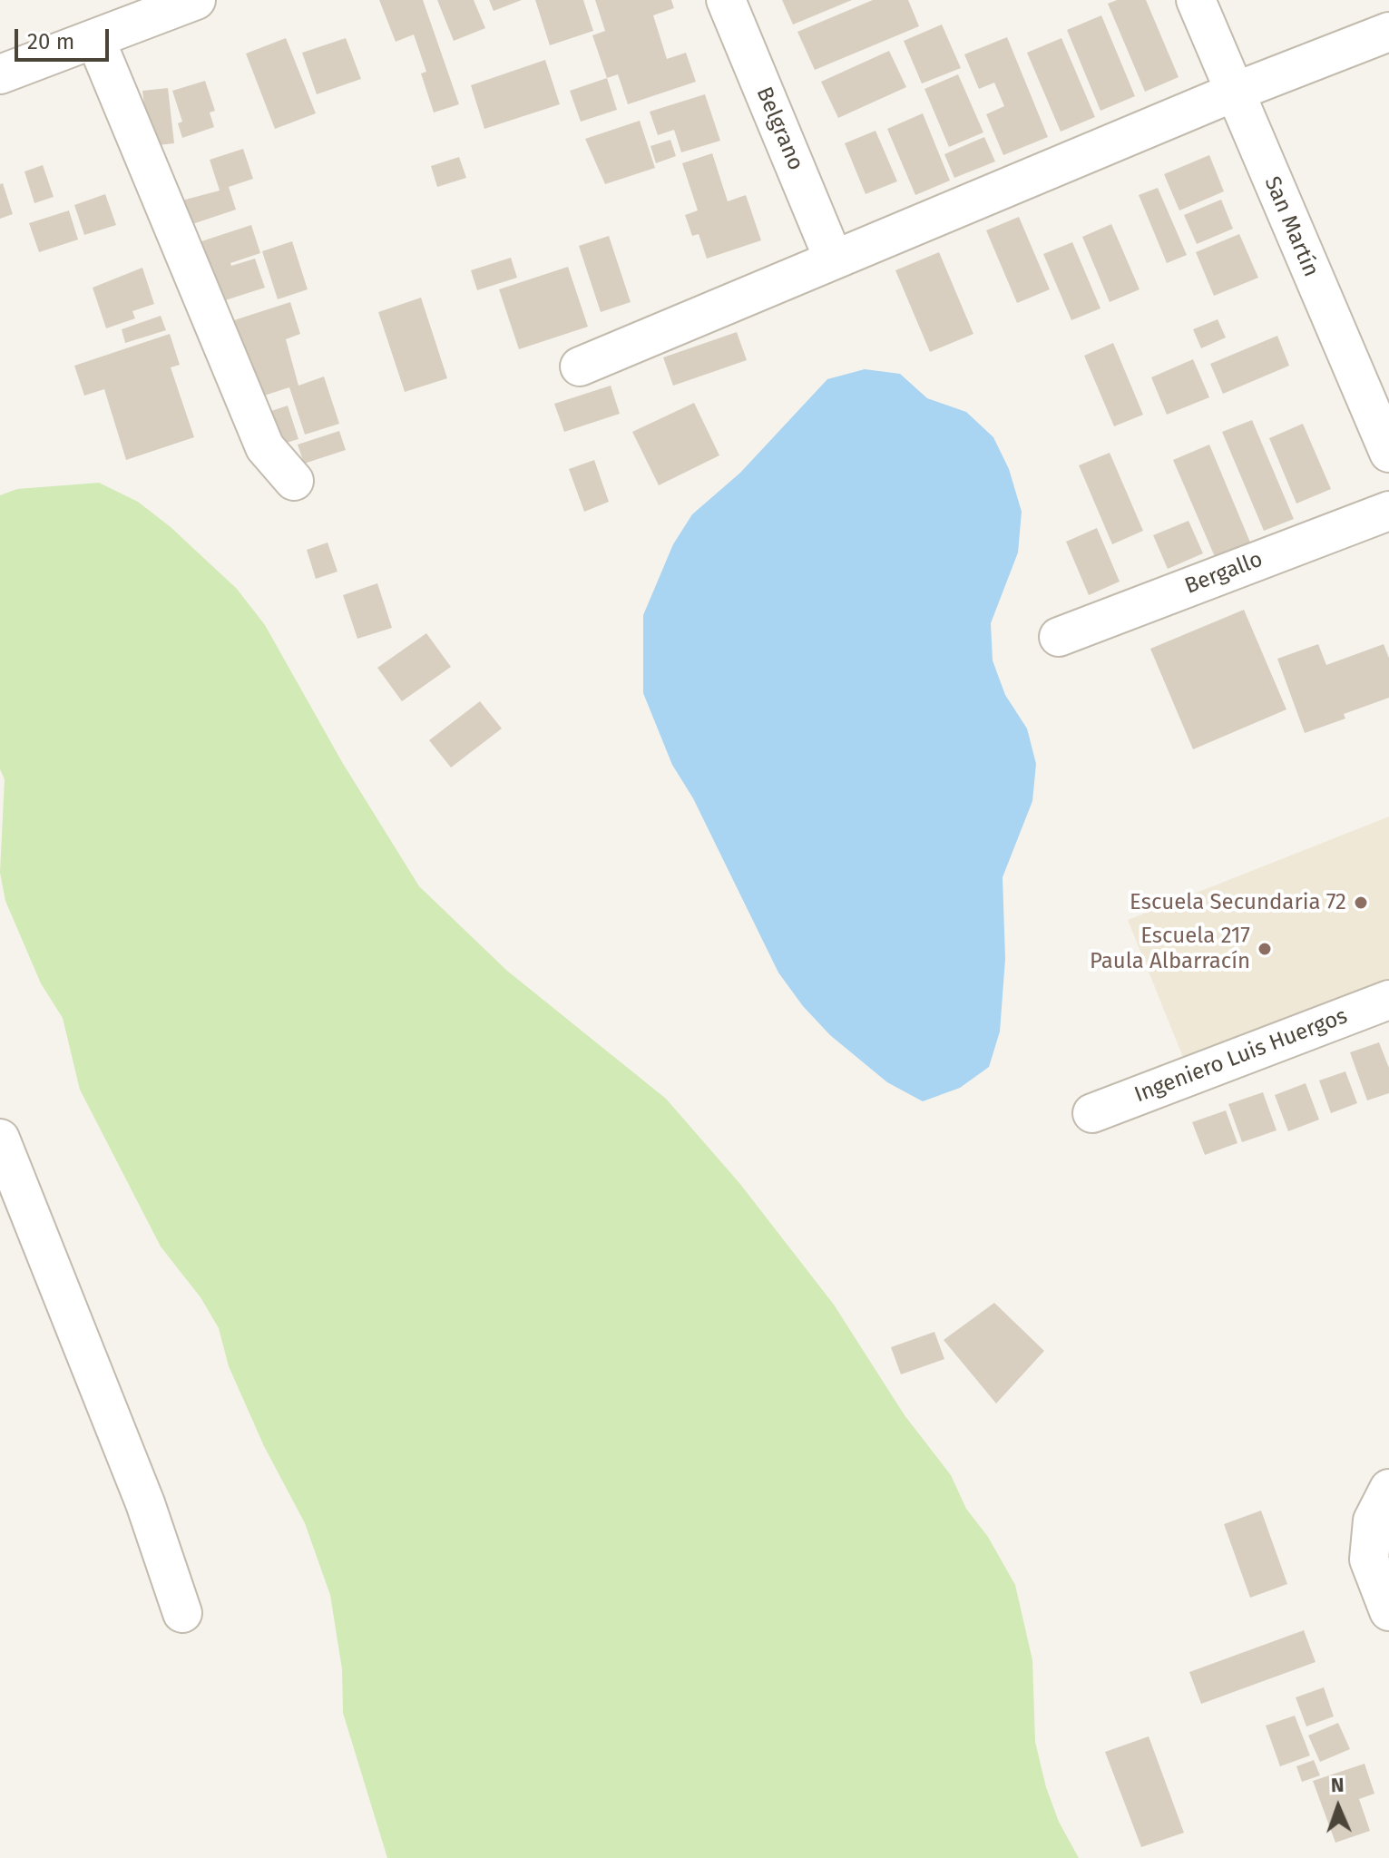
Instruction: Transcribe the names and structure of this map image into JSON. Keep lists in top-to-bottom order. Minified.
{"streets":{"street":["Belgrano","San Martín","Bergallo","Ingeniero Luis Huergos"]},"places":["Escuela Secundaria 72","Escuela 217 Paula Albarracín"],"scale_bar":"20 m","north":"top"}
